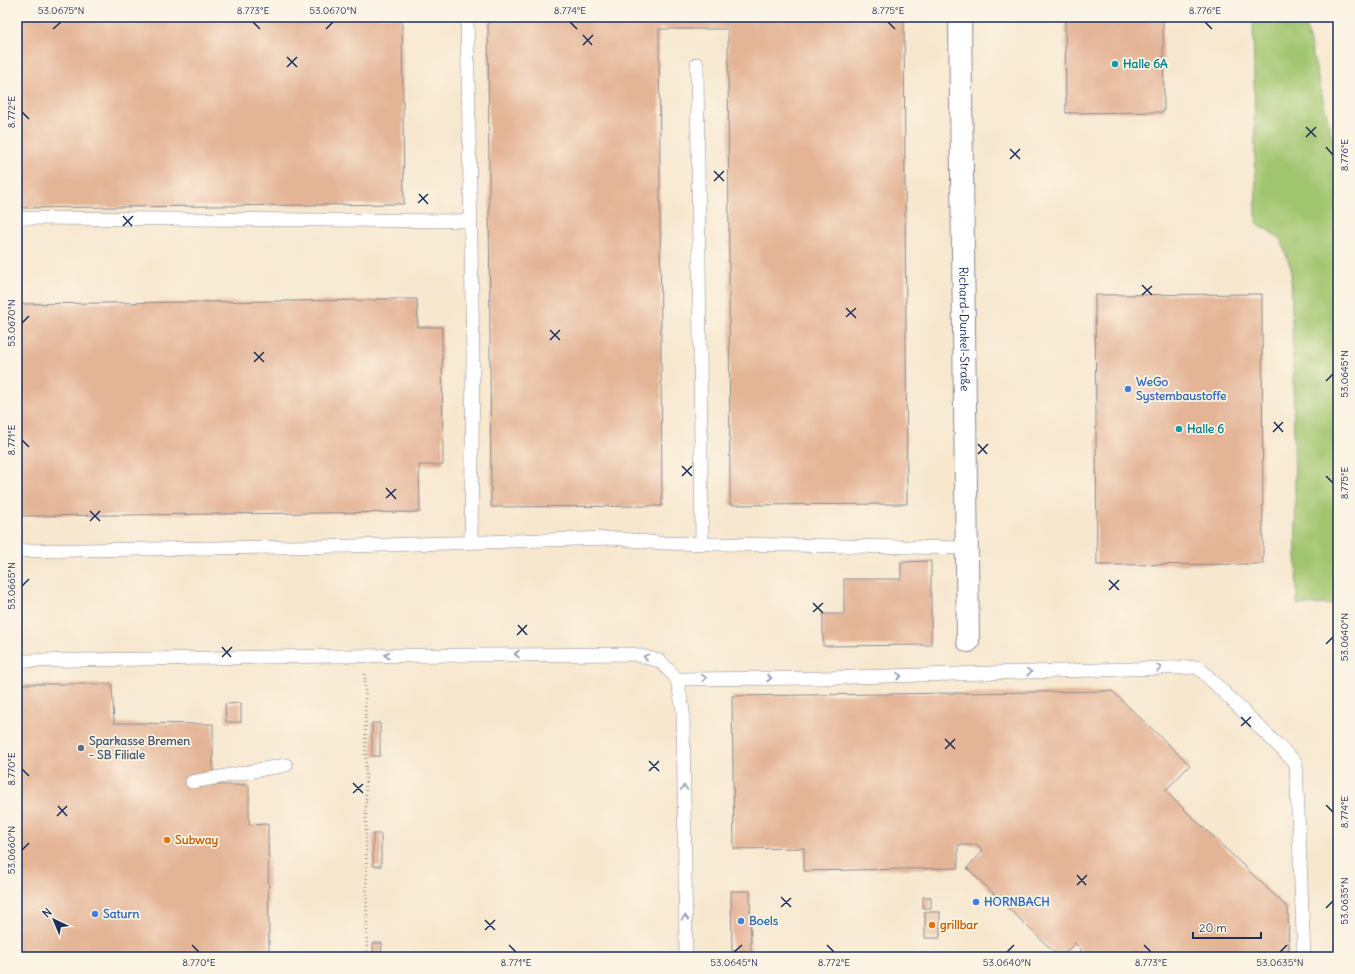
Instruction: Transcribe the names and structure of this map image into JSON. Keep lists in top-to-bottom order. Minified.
{"streets":{"street":["Richard-Dunkel-Straße"]},"places":["Halle 6A","WeGo Systembaustoffe","Halle 6","Sparkasse Bremen - SB Filiale","Subway","HORNBACH","Saturn","Boels","grillbar"],"scale_bar":"20 m","north":"top left","coordinates":["53.0675°N","8.773°E","53.0670°N","8.774°E","8.775°E","8.776°E","8.772°E","53.0645°N","8.771°E","53.0665°N","53.0640°N","8.770°E","53.0660°N","53.0635°N"]}
